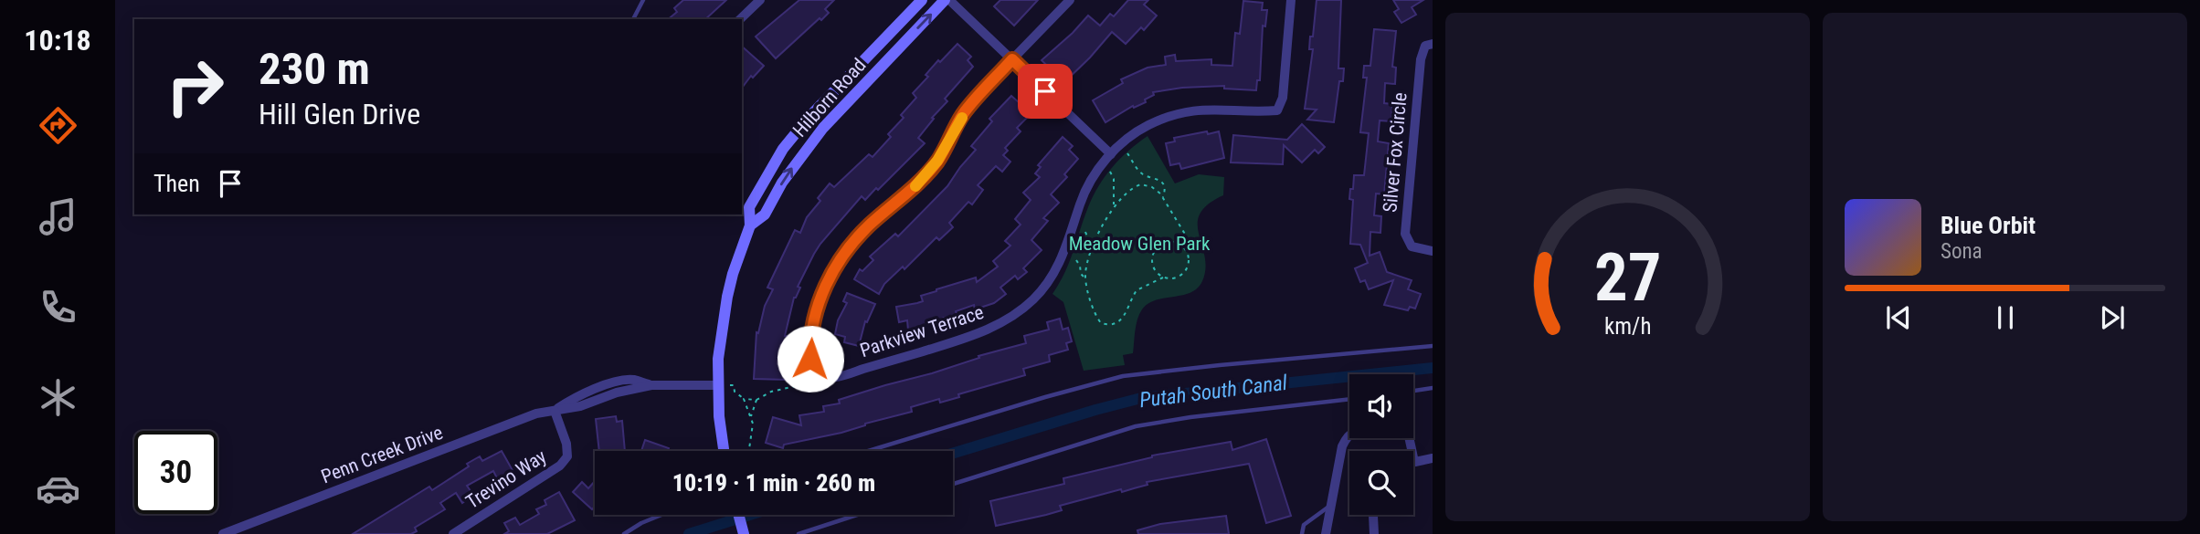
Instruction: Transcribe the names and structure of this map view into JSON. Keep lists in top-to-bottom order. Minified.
{"streets":{"street":["Hilborn Road","Silver Fox Circle","Parkview Terrace","Penn Creek Drive","Trevino Way"]},"crossings":[["Hilborn Road","Penn Creek Drive"],["Penn Creek Drive","Trevino Way"]],"water":["Putah South Canal"],"parks":["Meadow Glen Park"],"page":{"tabs":"10:18","turn":["230 m","Hill Glen Drive"],"then":"Then","song":["Blue Orbit","Sona"],"limit":"30","trip":"10:19 · 1 min · 260 m","gauge":["27","km/h"]}}
